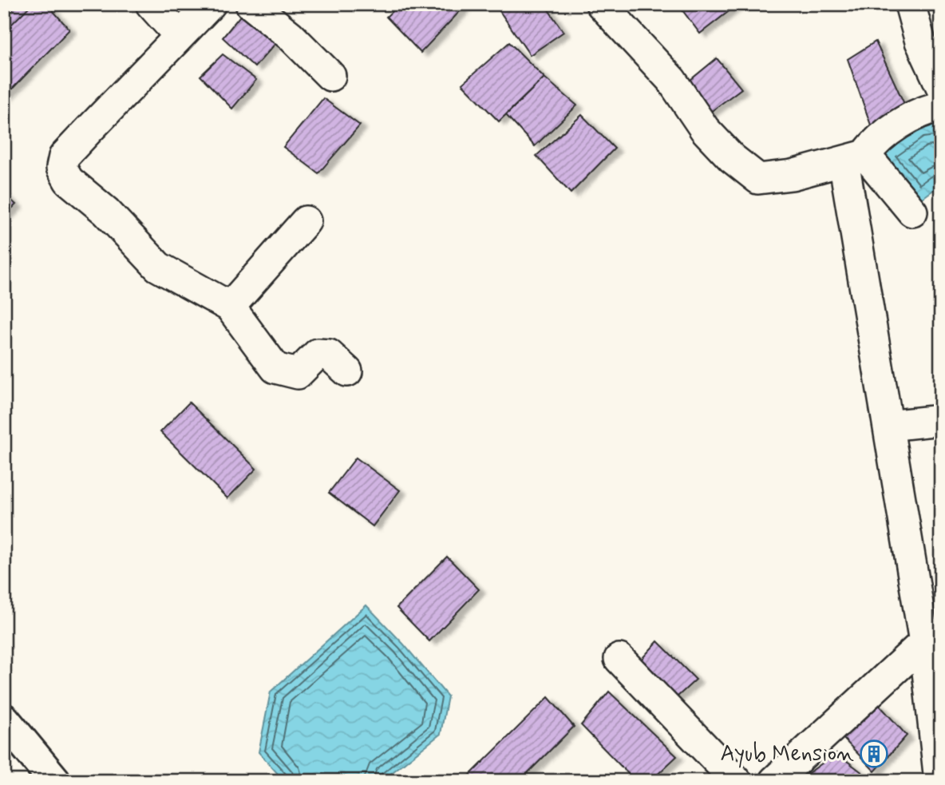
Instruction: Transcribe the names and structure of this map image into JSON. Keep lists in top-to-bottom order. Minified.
{"places":{"building":["Ayub Mension"]}}
